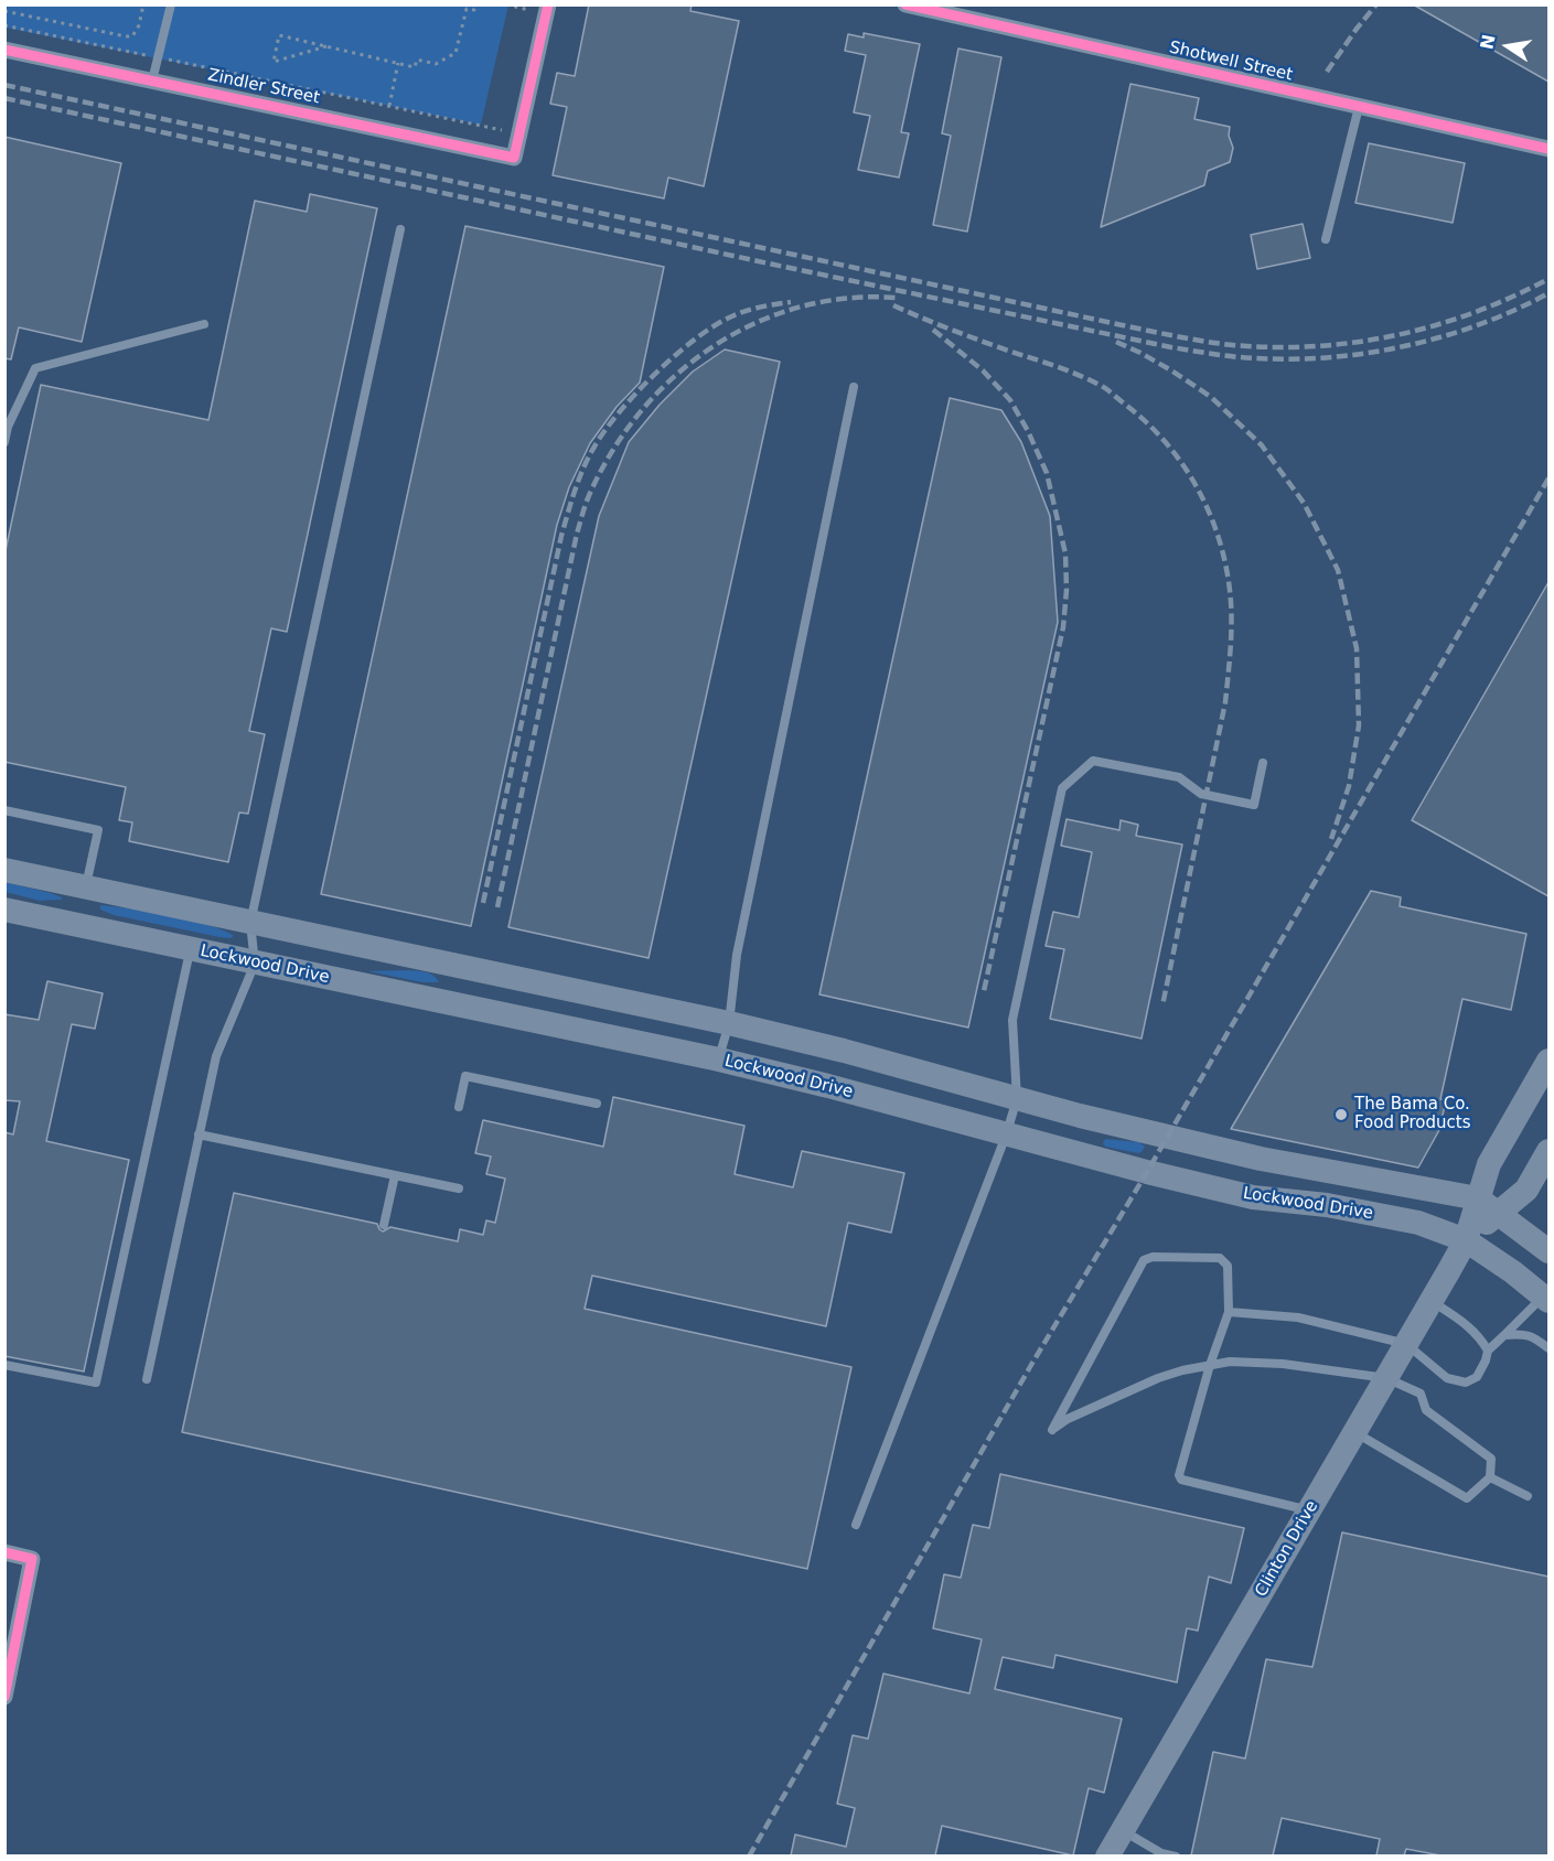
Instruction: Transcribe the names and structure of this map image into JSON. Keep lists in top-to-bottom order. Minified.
{"streets":{"main road":["Lockwood Drive","Clinton Drive"],"street":["Shotwell Street","Zindler Street"]},"crossings":[["Lockwood Drive","Clinton Drive"]],"places":["The Bama Co. Food Products"],"north":"left"}
